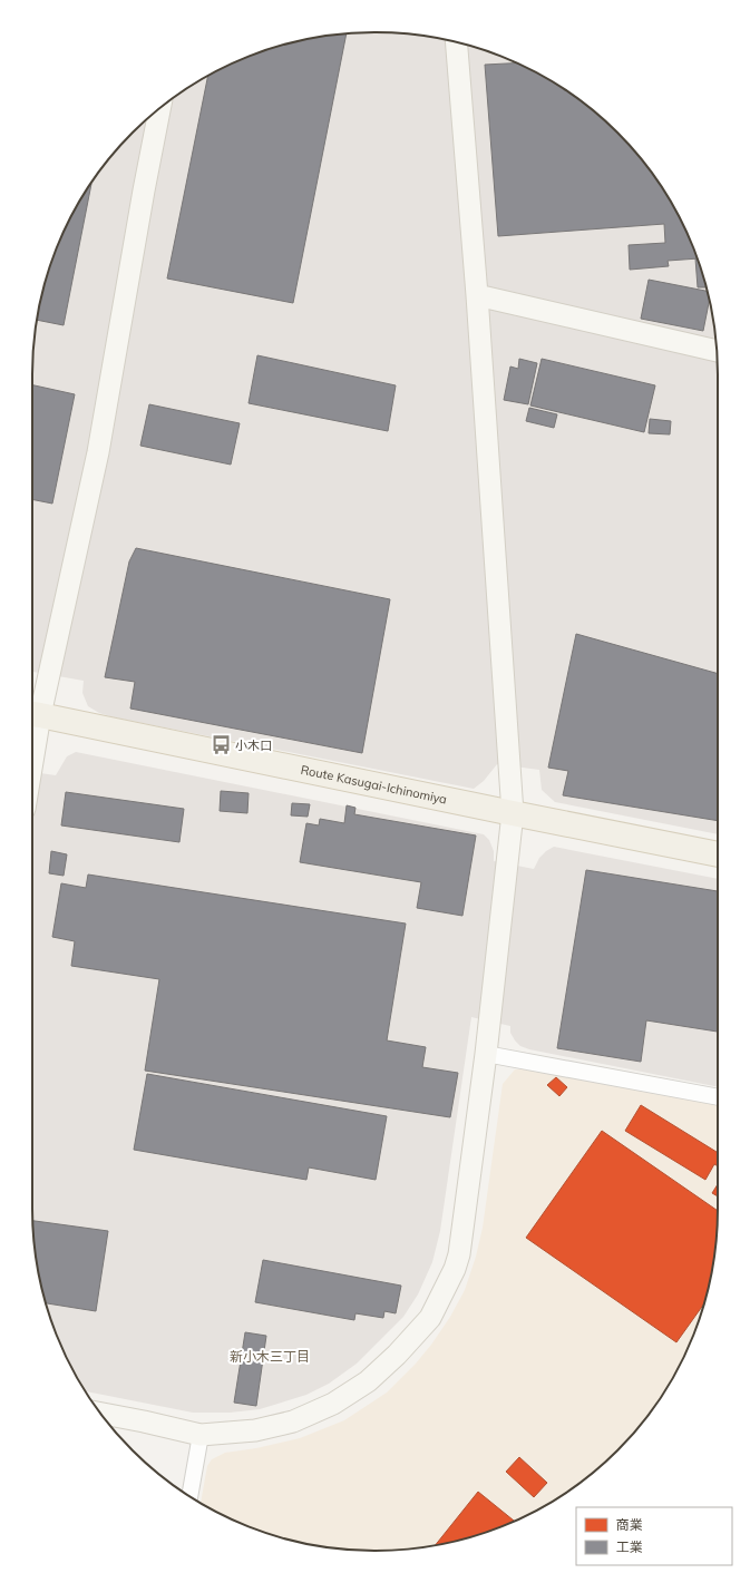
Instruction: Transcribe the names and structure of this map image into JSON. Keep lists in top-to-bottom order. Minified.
{"streets":{"main road":["Route Kasugai-Ichinomiya"]},"districts":["新小木三丁目"],"places":{"bus stop":["小木口"]},"legend":["商業","工業"]}
